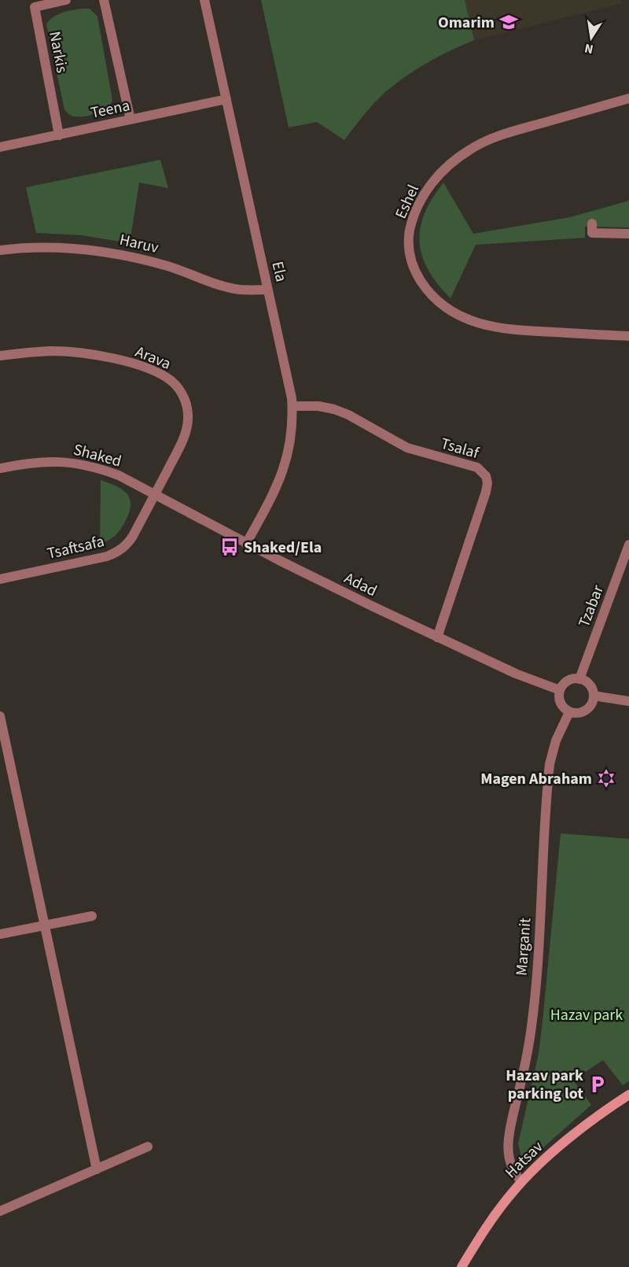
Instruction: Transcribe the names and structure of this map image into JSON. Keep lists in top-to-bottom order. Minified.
{"streets":{"street":["Narkis","Teena","Eshel","Haruv","Ela","Arava","Tsalaf","Shaked","Tsaftsafa","Adad","Tzabar","Marganit","Hatsav"]},"crossings":[["Narkis","Teena"],["Teena","Ela"],["Haruv","Ela"],["Ela","Tsalaf"],["Ela","Adad"],["Arava","Shaked"],["Arava","Tsaftsafa"],["Arava","Adad"],["Tsalaf","Adad"],["Shaked","Tsaftsafa"],["Shaked","Adad"],["Tsaftsafa","Adad"],["Adad","Tzabar"],["Adad","Marganit"],["Tzabar","Marganit"],["Marganit","Hatsav"]],"parks":["Hazav park"],"places":{"school or university":["Omarim"],"bus stop":["Shaked/Ela"],"synagogue":["Magen Abraham"],"parking":["Hazav park parking lot"]},"north":"bottom"}
